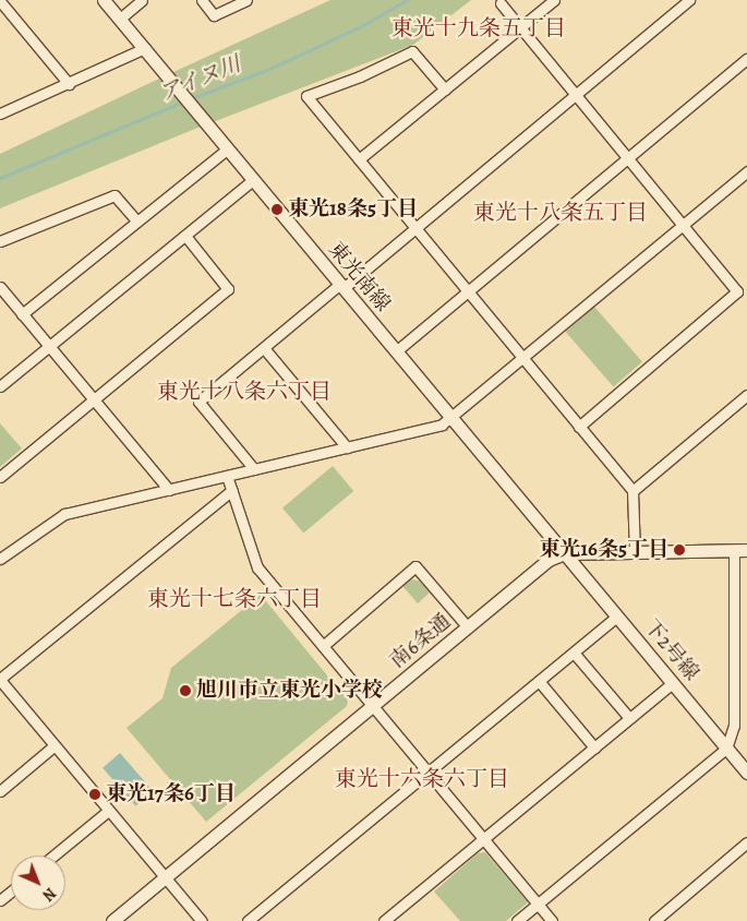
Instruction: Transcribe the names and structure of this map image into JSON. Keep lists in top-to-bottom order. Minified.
{"streets":{"street":["東光南線","南6条通","下2号線"]},"crossings":[["東光南線","南6条通"],["東光南線","下2号線"],["南6条通","下2号線"]],"districts":["東光十九条五丁目","東光十八条五丁目","東光十八条六丁目","東光十七条六丁目","東光十六条六丁目"],"water":["アイヌ川"],"places":["東光18条5丁目","東光16条5丁目","旭川市立東光小学校","東光17条6丁目"],"north":"bottom right"}
